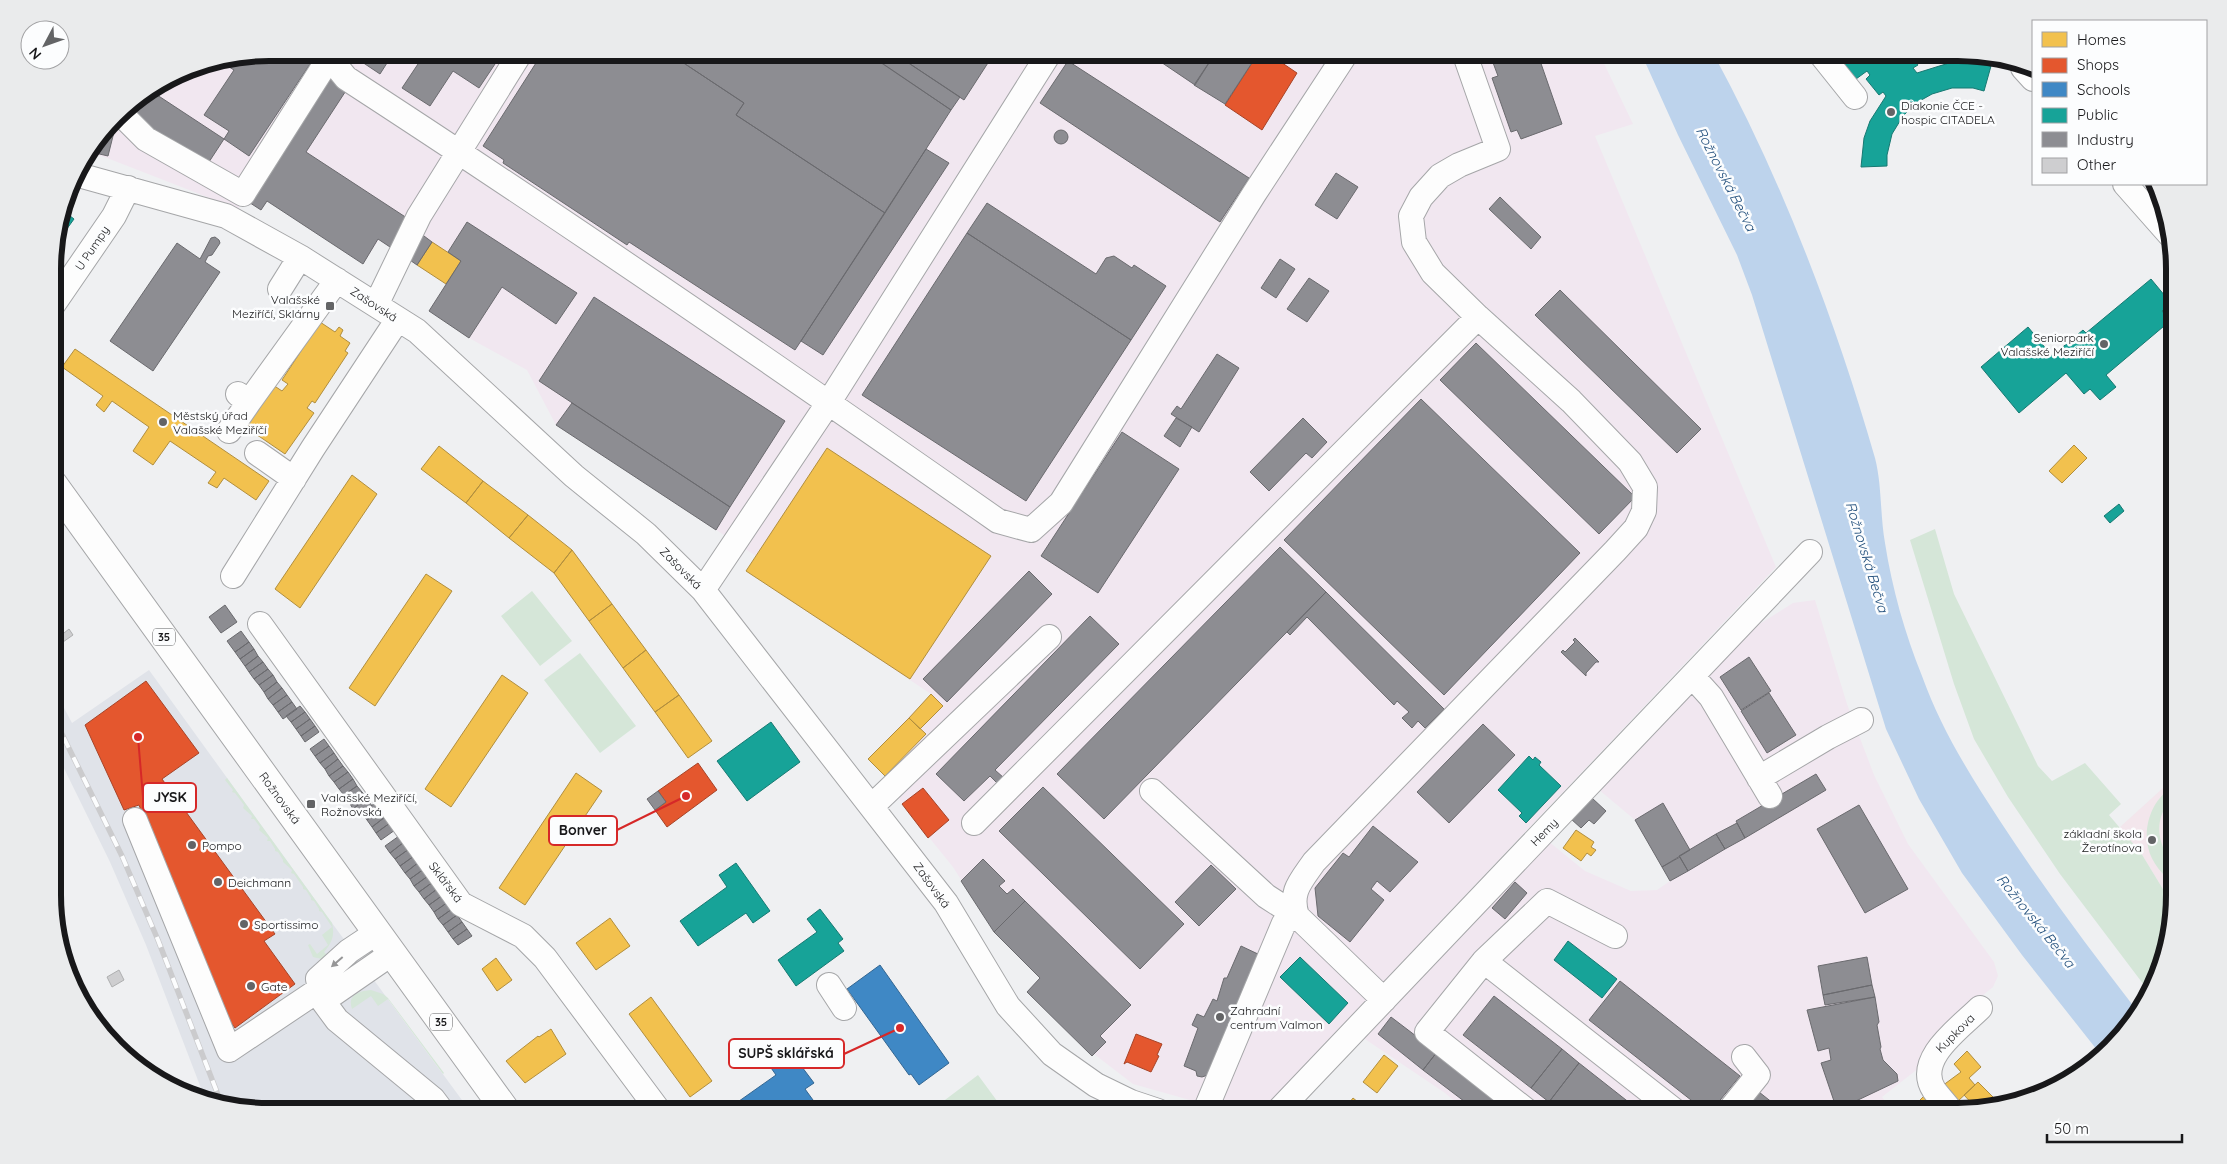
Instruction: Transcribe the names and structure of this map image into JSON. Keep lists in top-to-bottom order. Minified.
{"streets":{"main road":["35","Rožnovská"],"street":["U Pumpy","Zašovská","Hemy","Sklářská","Kupkova"]},"crossings":[["U Pumpy","Zašovská"]],"water":["Rožnovská Bečva"],"places":{"other":["Diakonie ČCE - hospic CITADELA","Seniorpark Valašské Meziříčí","Městský úřad Valašské Meziříčí","JYSK","Bonver","základní škola Žerotínova","Pompo","Deichmann","Sportissimo","Gate","Zahradní centrum Valmon","SUPŠ sklářská"],"transit":["Valašské Meziříčí, Sklárny","Valašské Meziříčí, Rožnovská"]},"legend":["Homes","Shops","Schools","Public","Industry","Other"],"scale_bar":"50 m","north":"bottom left"}
